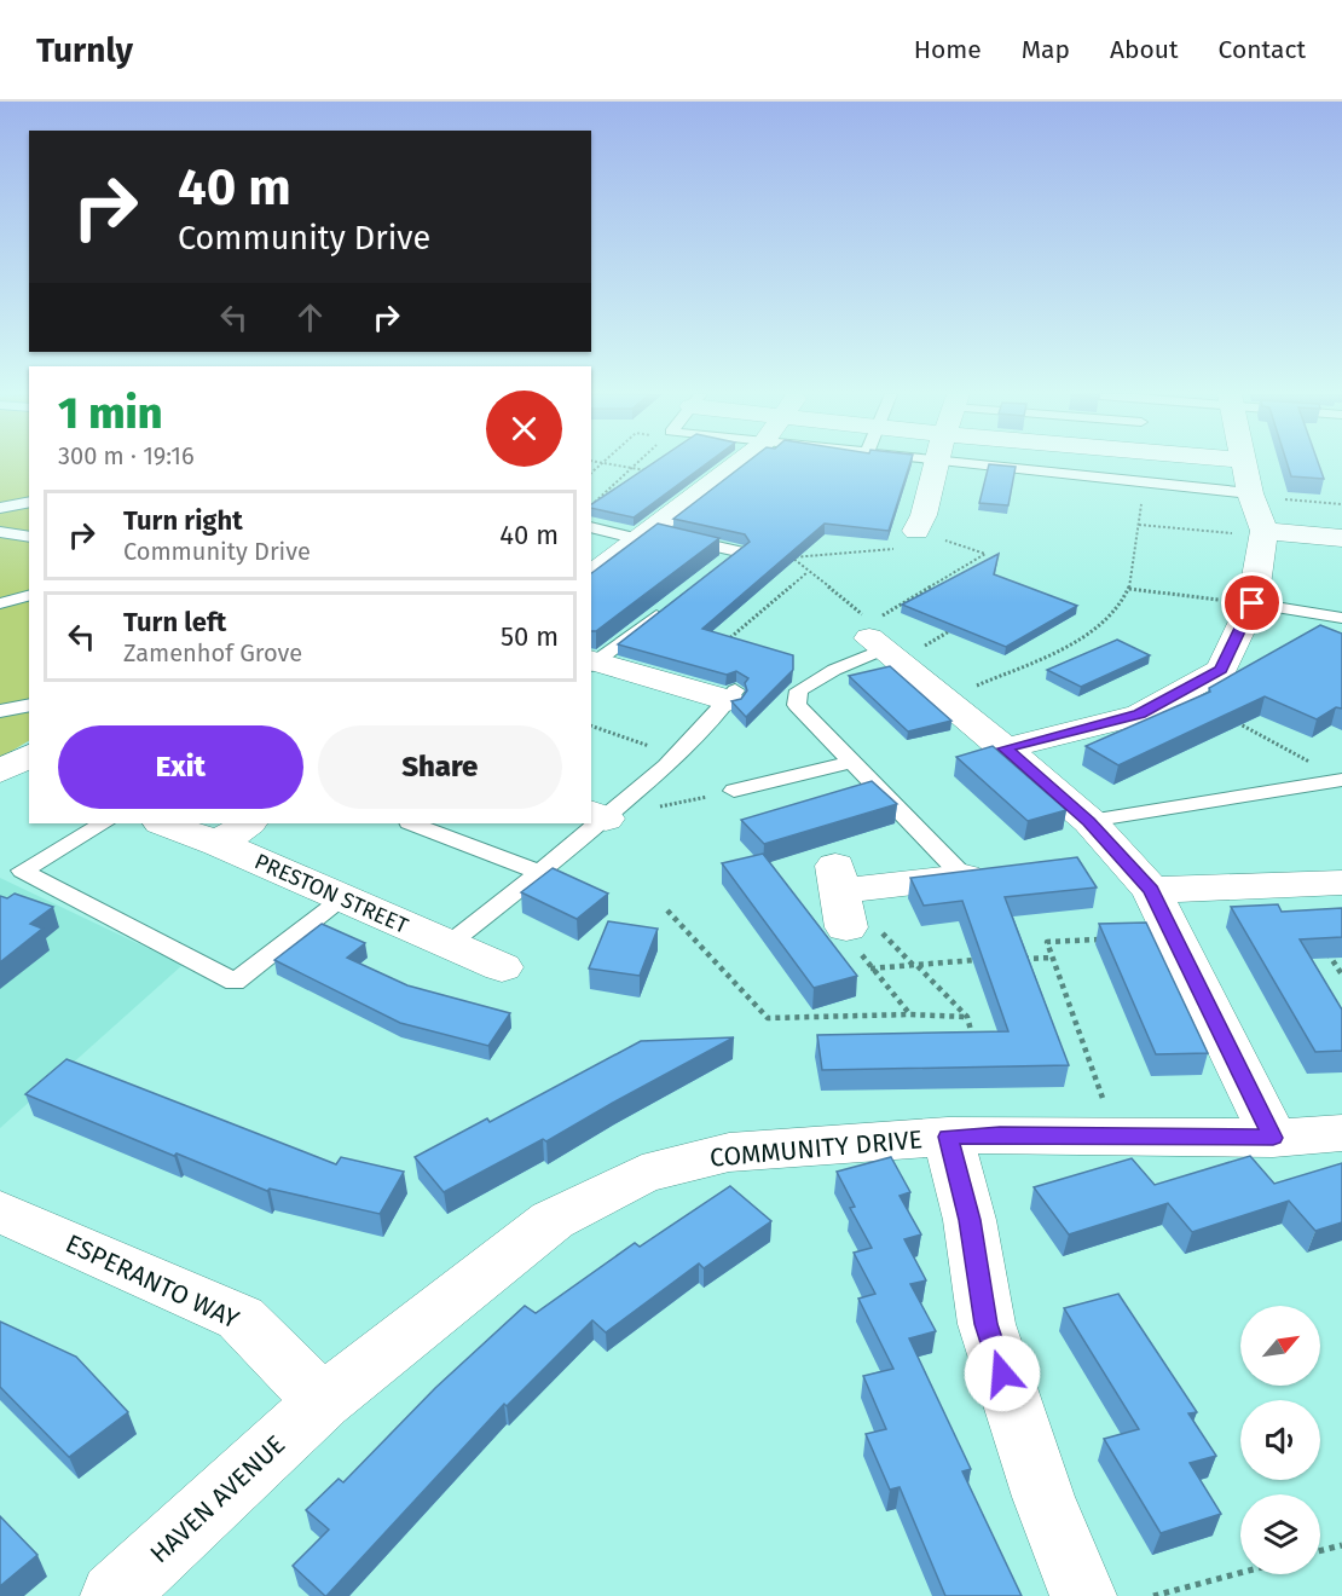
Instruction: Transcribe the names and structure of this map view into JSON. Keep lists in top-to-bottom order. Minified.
{"streets":{"street":["PRESTON STREET","COMMUNITY DRIVE","ESPERANTO WAY","HAVEN AVENUE"]},"crossings":[["COMMUNITY DRIVE","ESPERANTO WAY"],["COMMUNITY DRIVE","HAVEN AVENUE"],["ESPERANTO WAY","HAVEN AVENUE"]],"north":"top right","page":{"header":"Turnly","nav":["Home","Map","About","Contact"],"turn":["40 m","Community Drive"],"heading":["1 min","300 m · 19:16"],"list":[{"name":"Turn right","note":"Community Drive","value":"40 m"},{"name":"Turn left","note":"Zamenhof Grove","value":"50 m"}],"buttons":["Exit","Share"]}}
